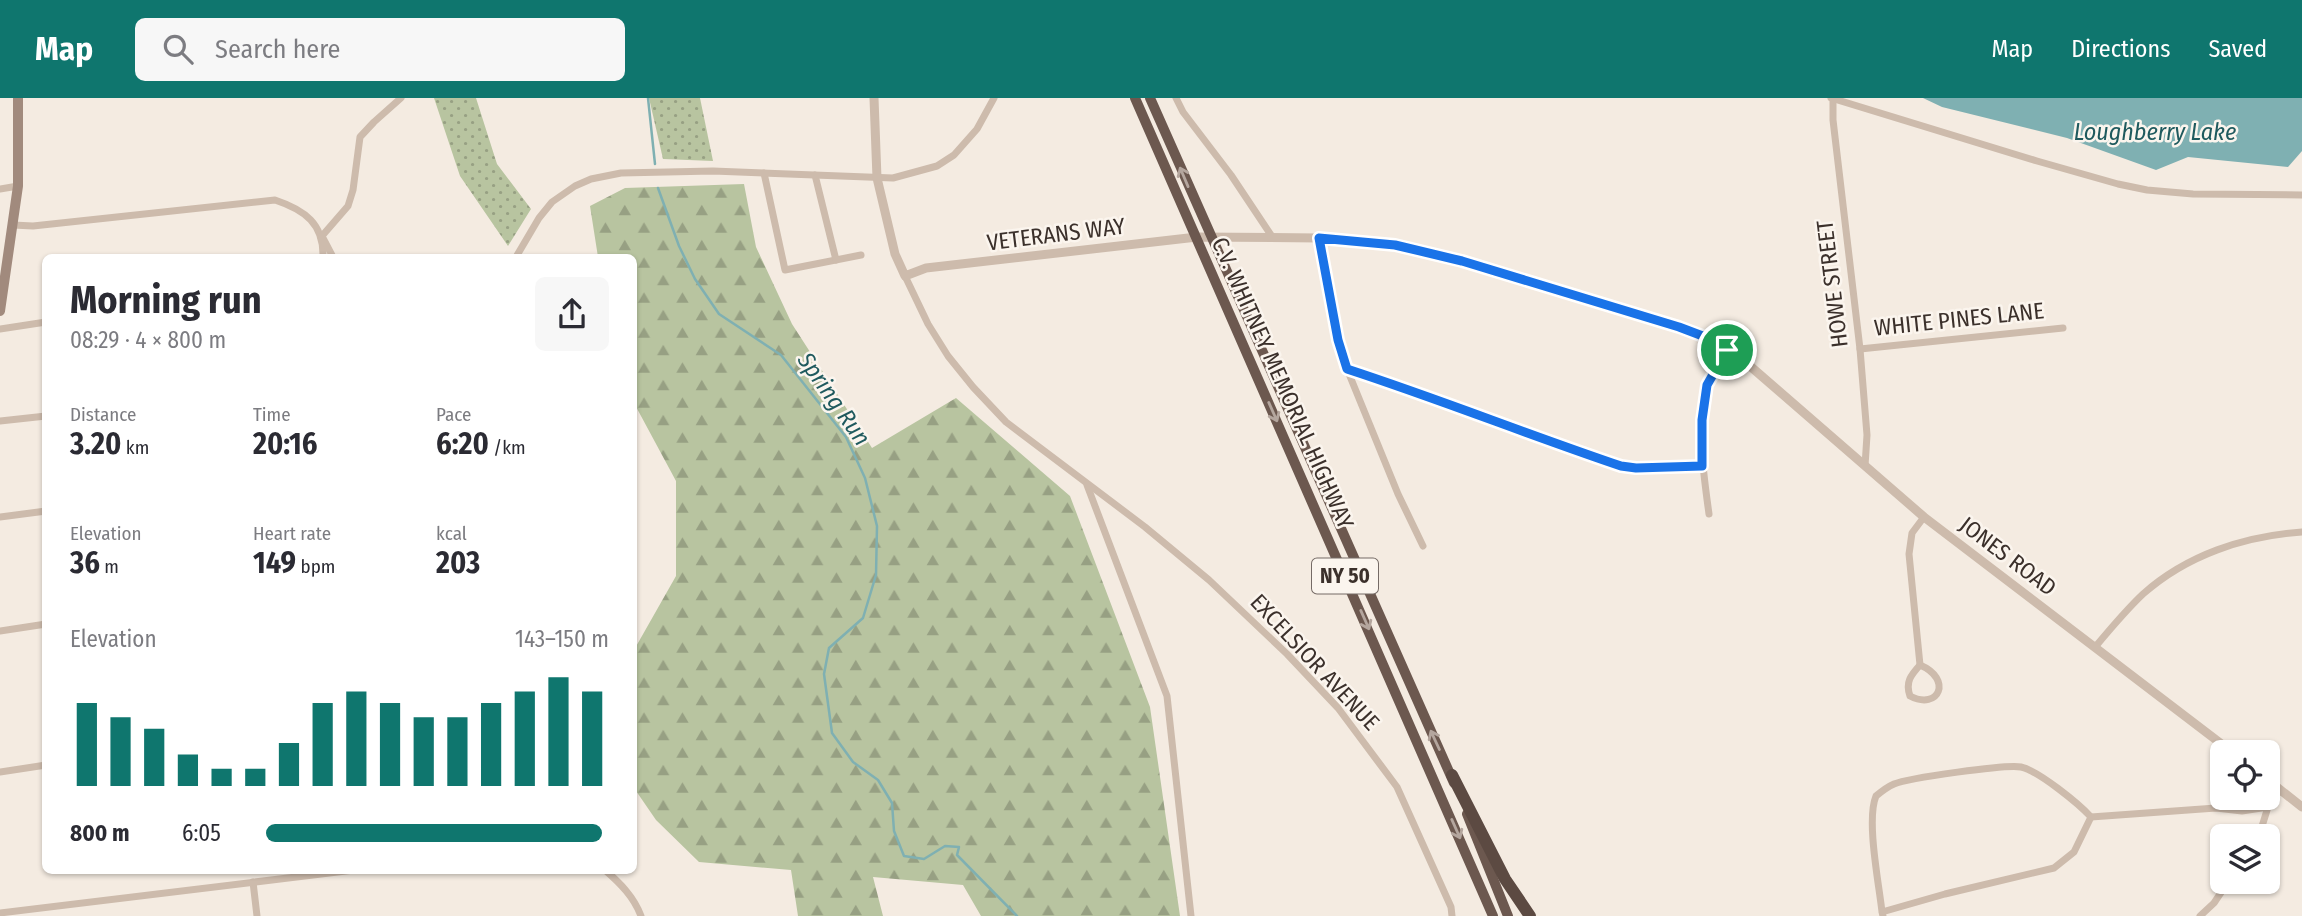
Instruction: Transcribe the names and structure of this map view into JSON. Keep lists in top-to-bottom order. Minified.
{"streets":{"highway":["C.V. WHITNEY MEMORIAL HIGHWAY","NY 50"],"street":["VETERANS WAY","HOWE STREET","WHITE PINES LANE","JONES ROAD","EXCELSIOR AVENUE"]},"crossings":[["VETERANS WAY","C.V. WHITNEY MEMORIAL HIGHWAY"],["VETERANS WAY","JONES ROAD"],["VETERANS WAY","EXCELSIOR AVENUE"],["HOWE STREET","WHITE PINES LANE"],["HOWE STREET","JONES ROAD"]],"water":["Loughberry Lake","Spring Run"],"page":{"header":"Map","search":"Search here","nav":["Map","Directions","Saved"],"heading":["Morning run","08:29 · 4 × 800 m"],"stats":[["Distance","3.20 km"],["Time","20:16"],["Pace","6:20 /km"],["Elevation","36 m"],["Heart rate","149 bpm"],["kcal","203"]],"chart":["Elevation","143–150 m"],"list":[{"name":"800 m","note":"6:05"}]}}
